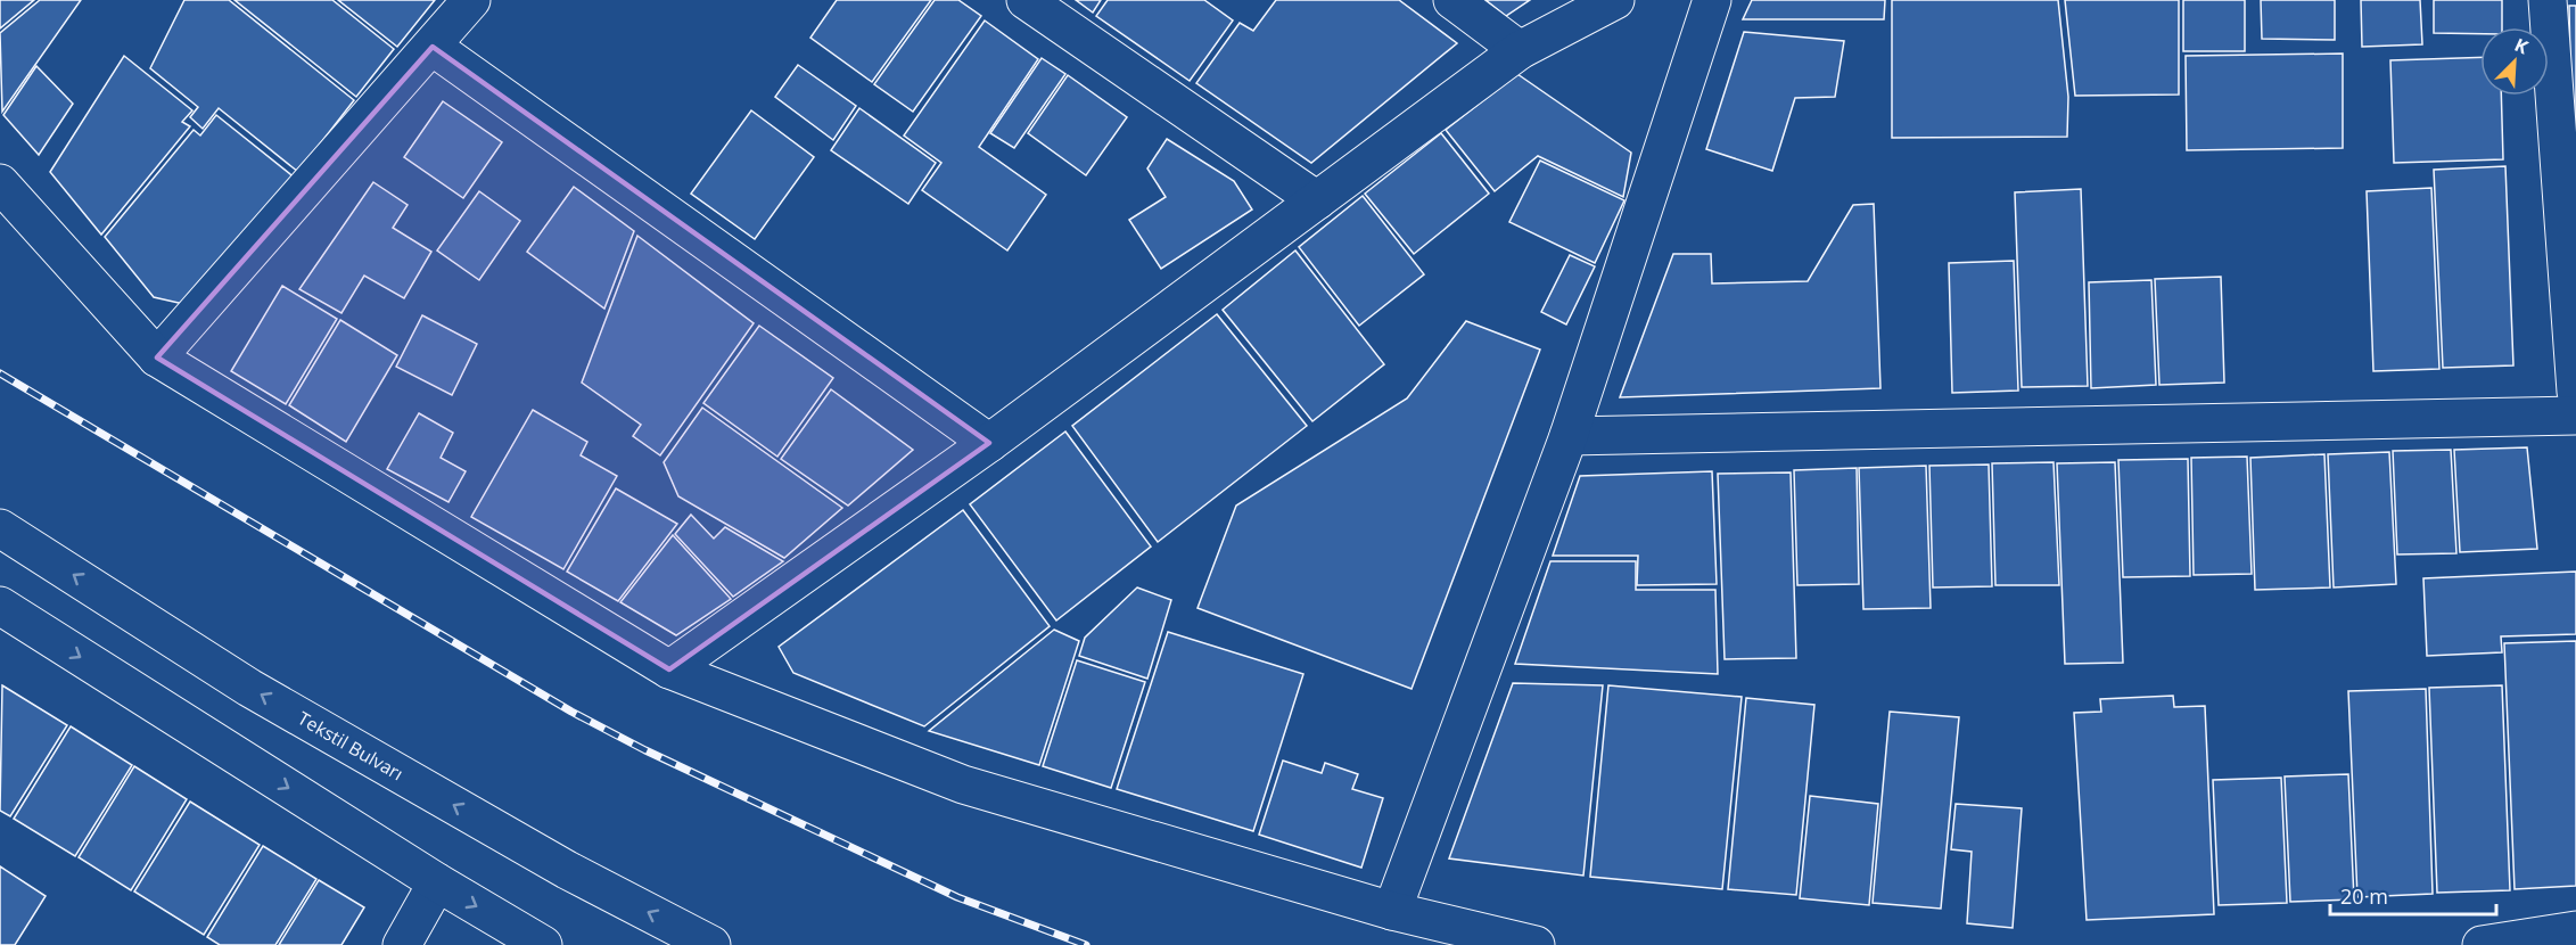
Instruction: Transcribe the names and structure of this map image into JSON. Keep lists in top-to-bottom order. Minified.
{"streets":{"street":["Tekstil Bulvarı"]},"scale_bar":"20 m","north":"top right"}
